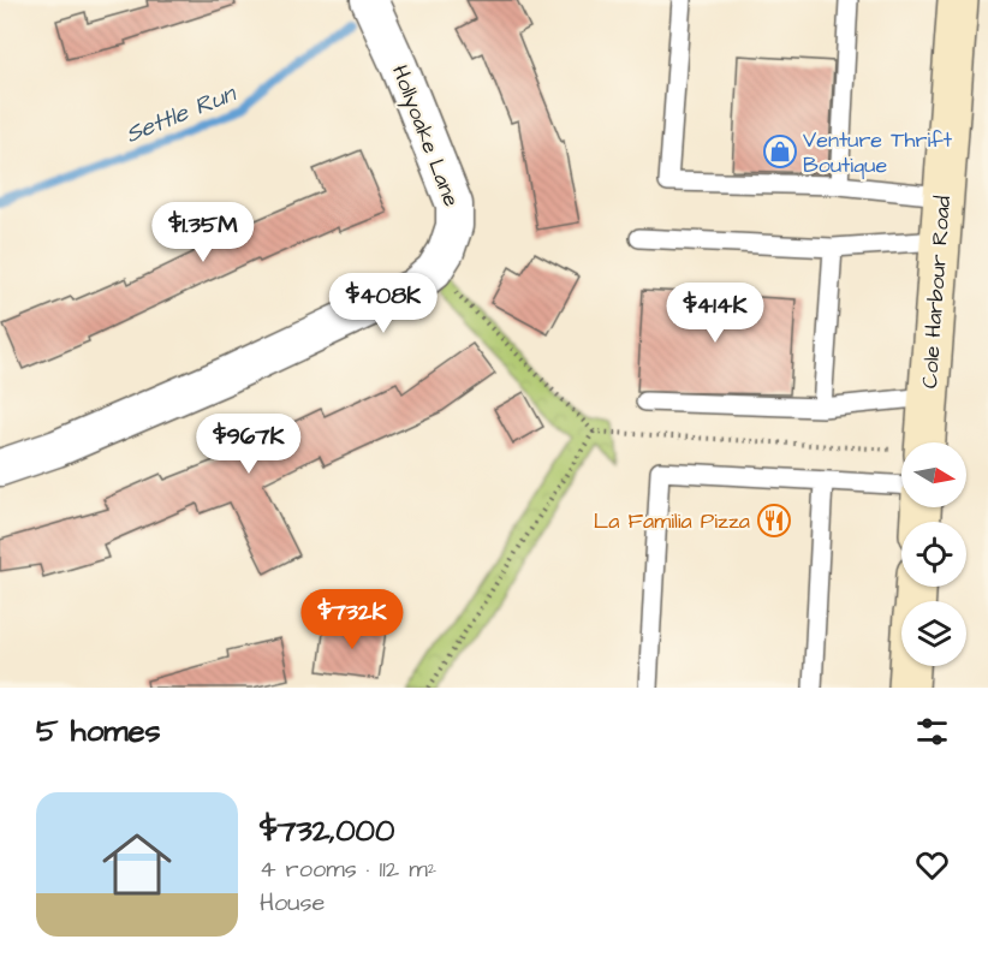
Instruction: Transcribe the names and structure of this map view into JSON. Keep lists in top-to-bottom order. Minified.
{"streets":{"main road":["Cole Harbour Road"],"street":["Hollyoake Lane"]},"water":["Settle Run"],"places":{"shop":["Venture Thrift Boutique"],"restaurant":["La Familia Pizza"]},"north":"right","page":{"price":["$1.35M","$408K","$414K","$967K","$732K"],"heading":"5 homes","list":[{"name":"$732,000","note":"4 rooms · 112 m² · House"}]}}
